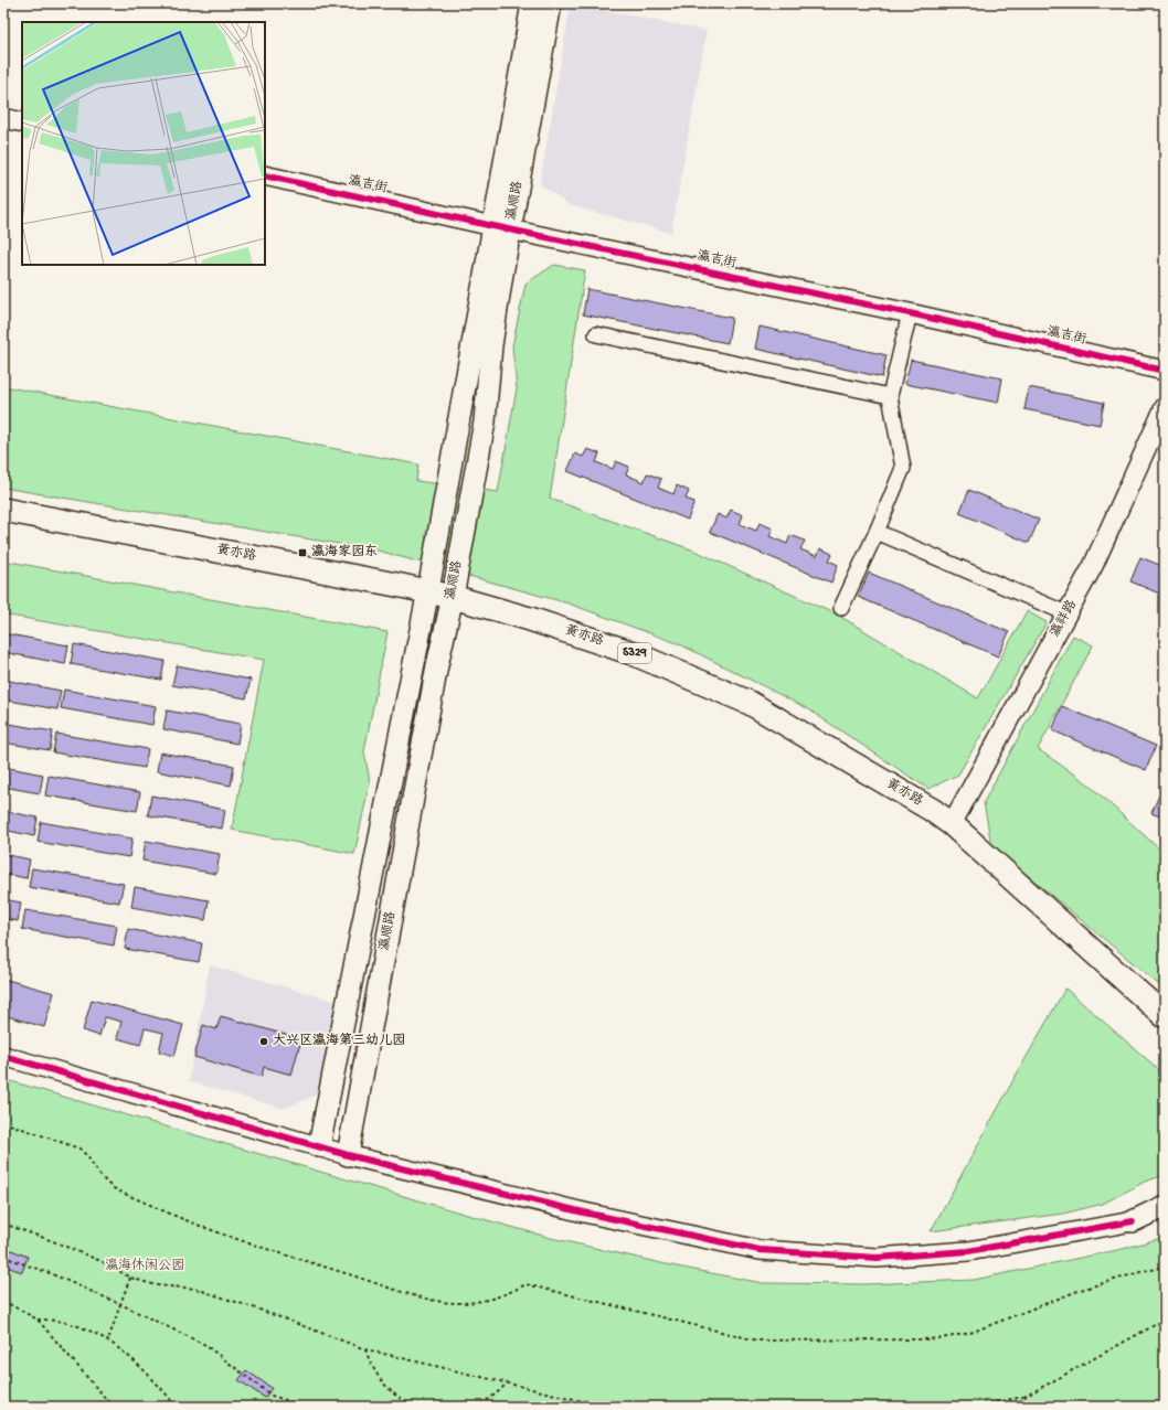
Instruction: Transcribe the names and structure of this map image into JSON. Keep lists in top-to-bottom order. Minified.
{"streets":{"main road":["瀛顺路","黄亦路","S329"],"street":["瀛吉街","瀛祥路"]},"crossings":[["瀛吉街","瀛顺路"],["瀛顺路","黄亦路"],["黄亦路","瀛祥路"]],"parks":["瀛海休闲公园"],"places":{"transit":["瀛海家园东"],"other":["大兴区瀛海第三幼儿园"]}}
